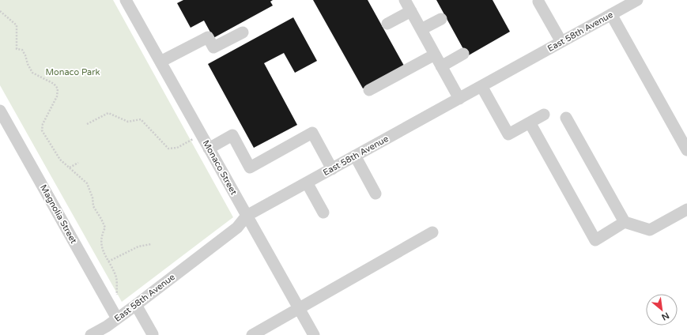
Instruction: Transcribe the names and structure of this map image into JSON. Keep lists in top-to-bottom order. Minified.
{"streets":{"street":["East 58th Avenue","Monaco Street","Magnolia Street"]},"crossings":[["East 58th Avenue","Monaco Street"],["East 58th Avenue","Magnolia Street"]],"parks":["Monaco Park"],"north":"bottom right"}
